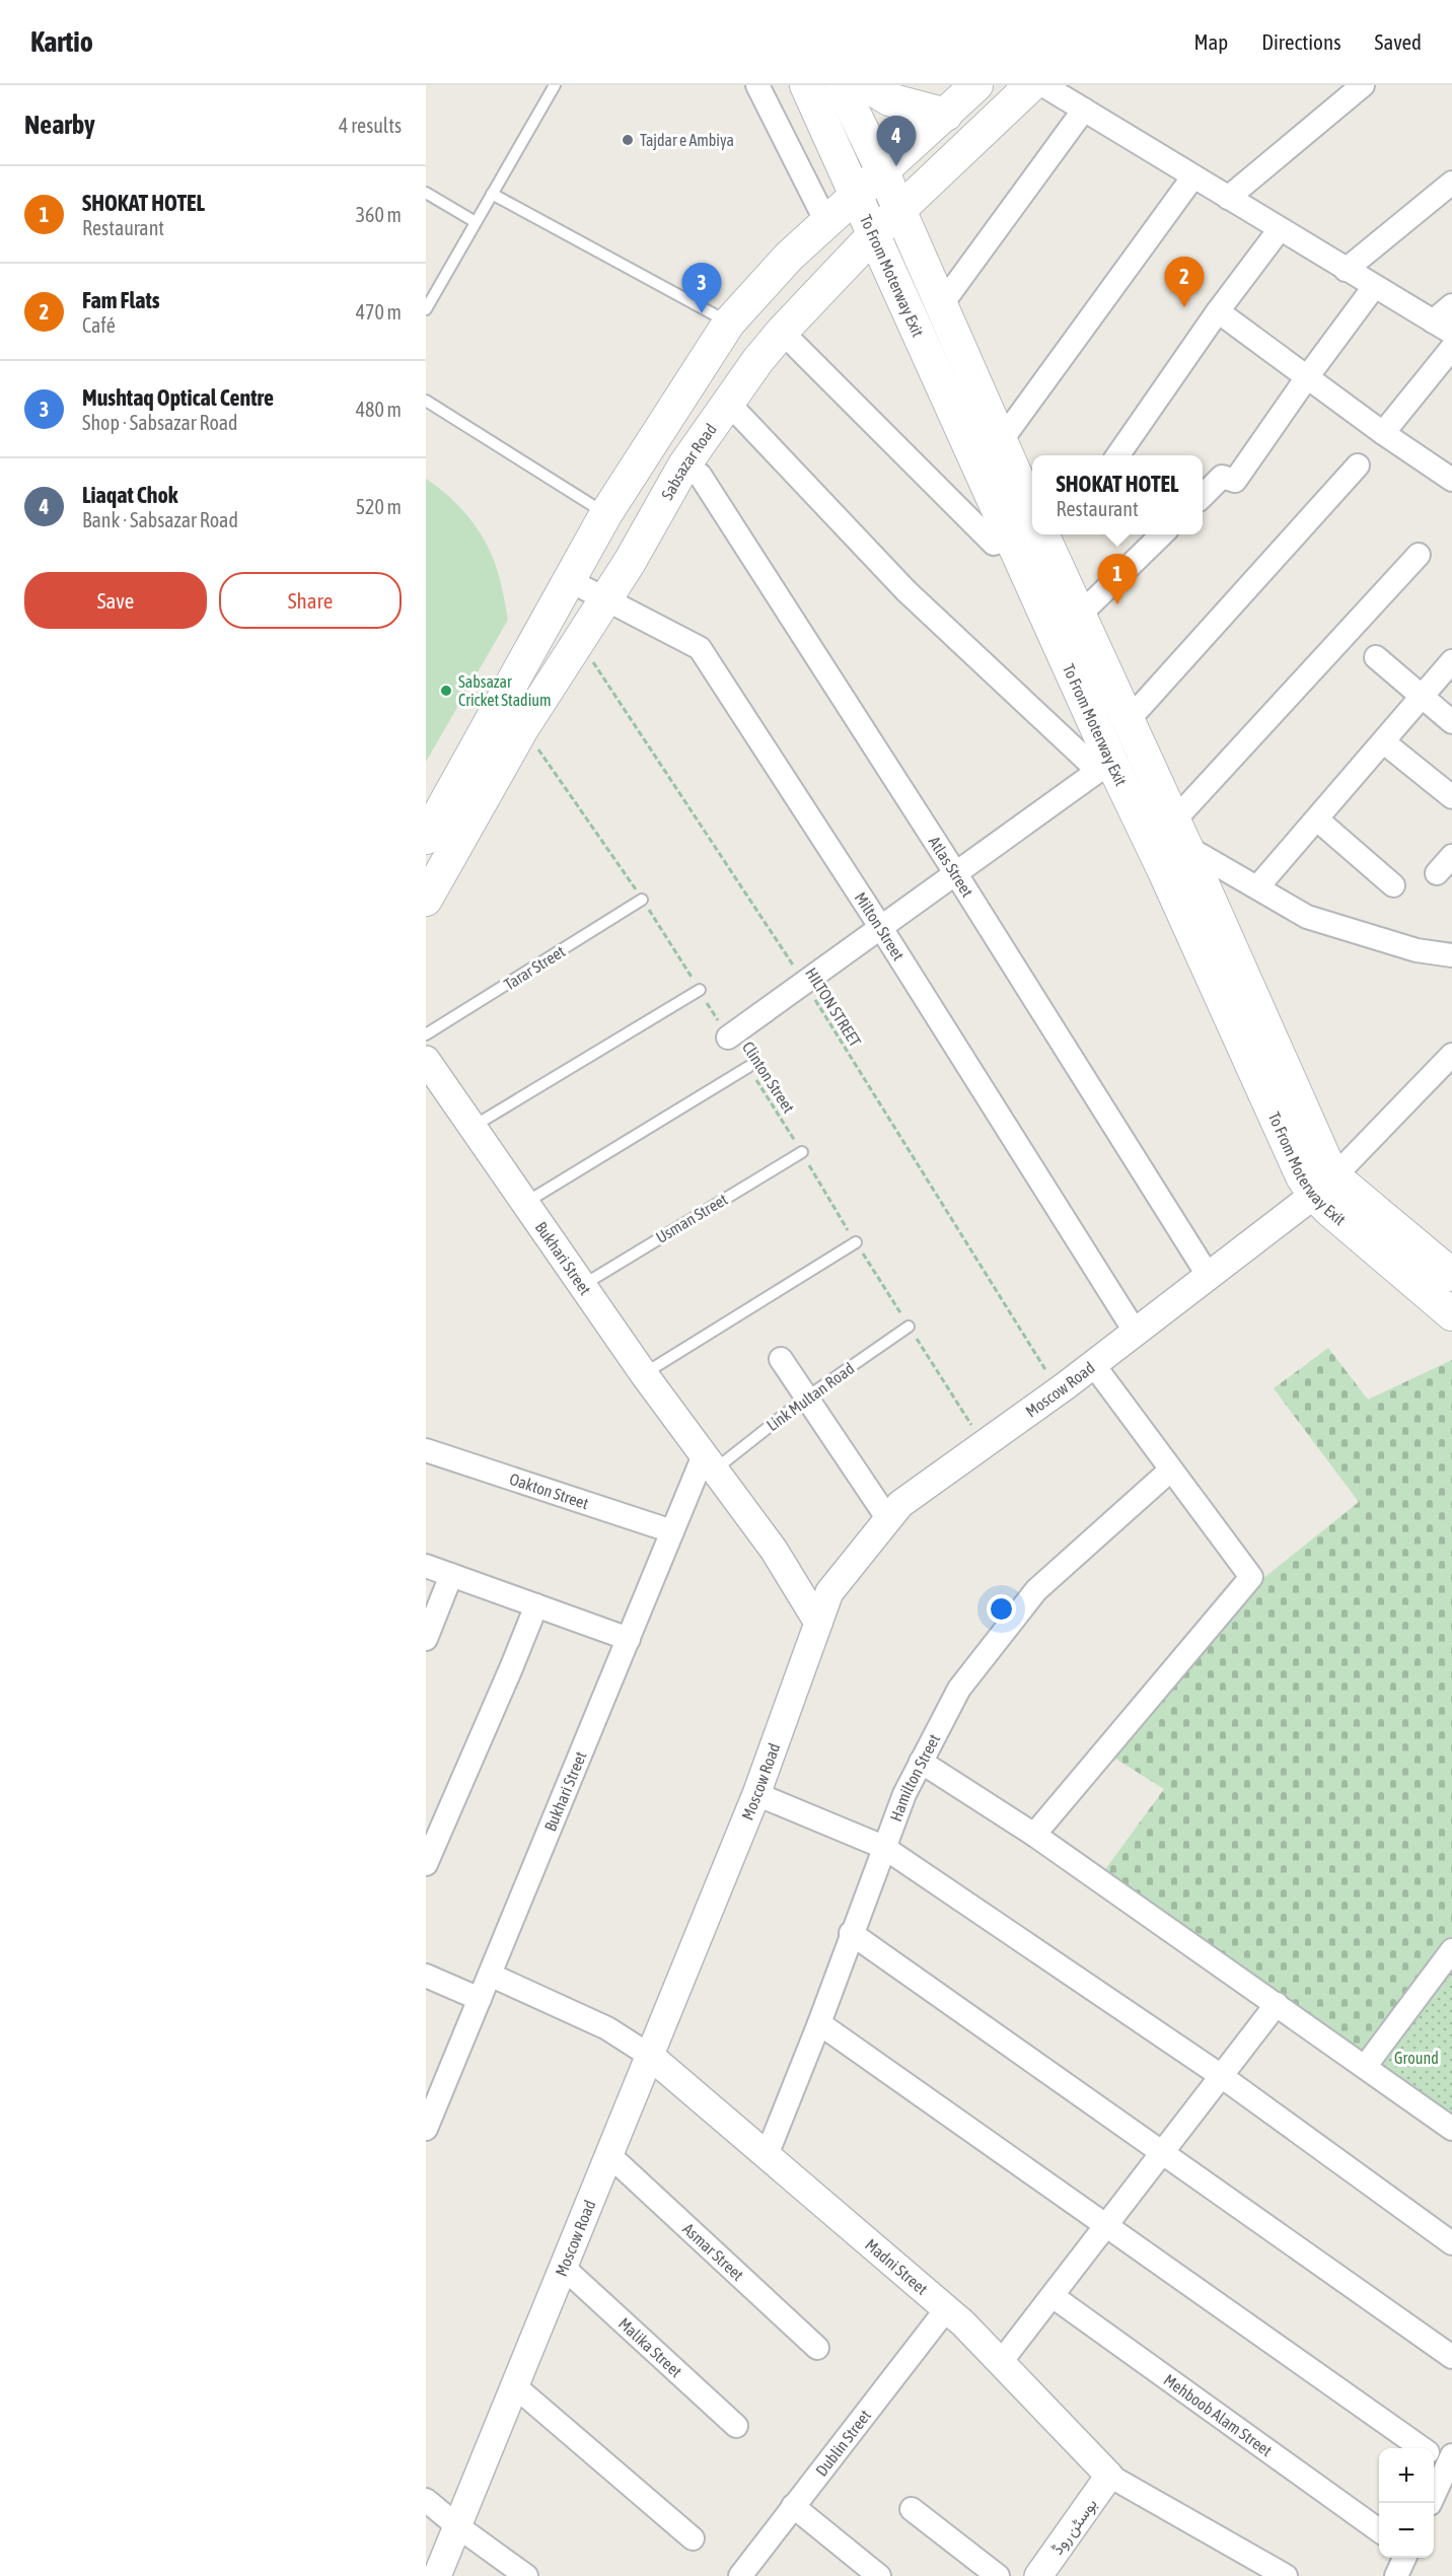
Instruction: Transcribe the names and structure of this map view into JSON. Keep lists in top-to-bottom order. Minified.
{"streets":{"main road":["To From Moterway Exit","Sabsazar Road"],"street":["Atlas Street","Milton Street","Bukhari Street","Moscow Road","Oakton Street","Hamilton Street","Asmar Street","Madni Street","Malika Street","Mehboob Alam Street","Dublin Street","بوسٹن روڈ"],"lane":["Tarar Street","Usman Street","Link Multan Road"],"path":["HILTON STREET","Clinton Street"]},"crossings":[["To From Moterway Exit","Sabsazar Road"],["To From Moterway Exit","Moscow Road"],["Sabsazar Road","Atlas Street"],["Sabsazar Road","Milton Street"],["Sabsazar Road","HILTON STREET"],["Sabsazar Road","Clinton Street"],["Atlas Street","Moscow Road"],["Milton Street","Moscow Road"],["Tarar Street","Clinton Street"],["HILTON STREET","Moscow Road"],["Clinton Street","Usman Street"],["Clinton Street","Moscow Road"],["Clinton Street","Link Multan Road"],["Usman Street","Bukhari Street"],["Bukhari Street","Moscow Road"],["Bukhari Street","Link Multan Road"],["Bukhari Street","Oakton Street"],["Bukhari Street","Madni Street"],["Moscow Road","Asmar Street"],["Moscow Road","Madni Street"],["Moscow Road","Malika Street"],["Hamilton Street","Madni Street"],["Madni Street","Dublin Street"],["Madni Street","بوسٹن روڈ"]],"parks":["Ground"],"places":["Tajdar e Ambiya","Sabsazar Cricket Stadium"],"page":{"header":"Kartio","nav":["Map","Directions","Saved"],"heading":["Nearby","4 results"],"pins":["4","2","3","1"],"list":[{"mark":"1","name":"SHOKAT HOTEL","note":"Restaurant","value":"360 m"},{"mark":"2","name":"Fam Flats","note":"Café","value":"470 m"},{"mark":"3","name":"Mushtaq Optical Centre","note":"Shop · Sabsazar Road","value":"480 m"},{"mark":"4","name":"Liaqat Chok","note":"Bank · Sabsazar Road","value":"520 m"}],"popup":["SHOKAT HOTEL","Restaurant"],"buttons":["Save","Share"],"map_buttons":["+","−"]}}
